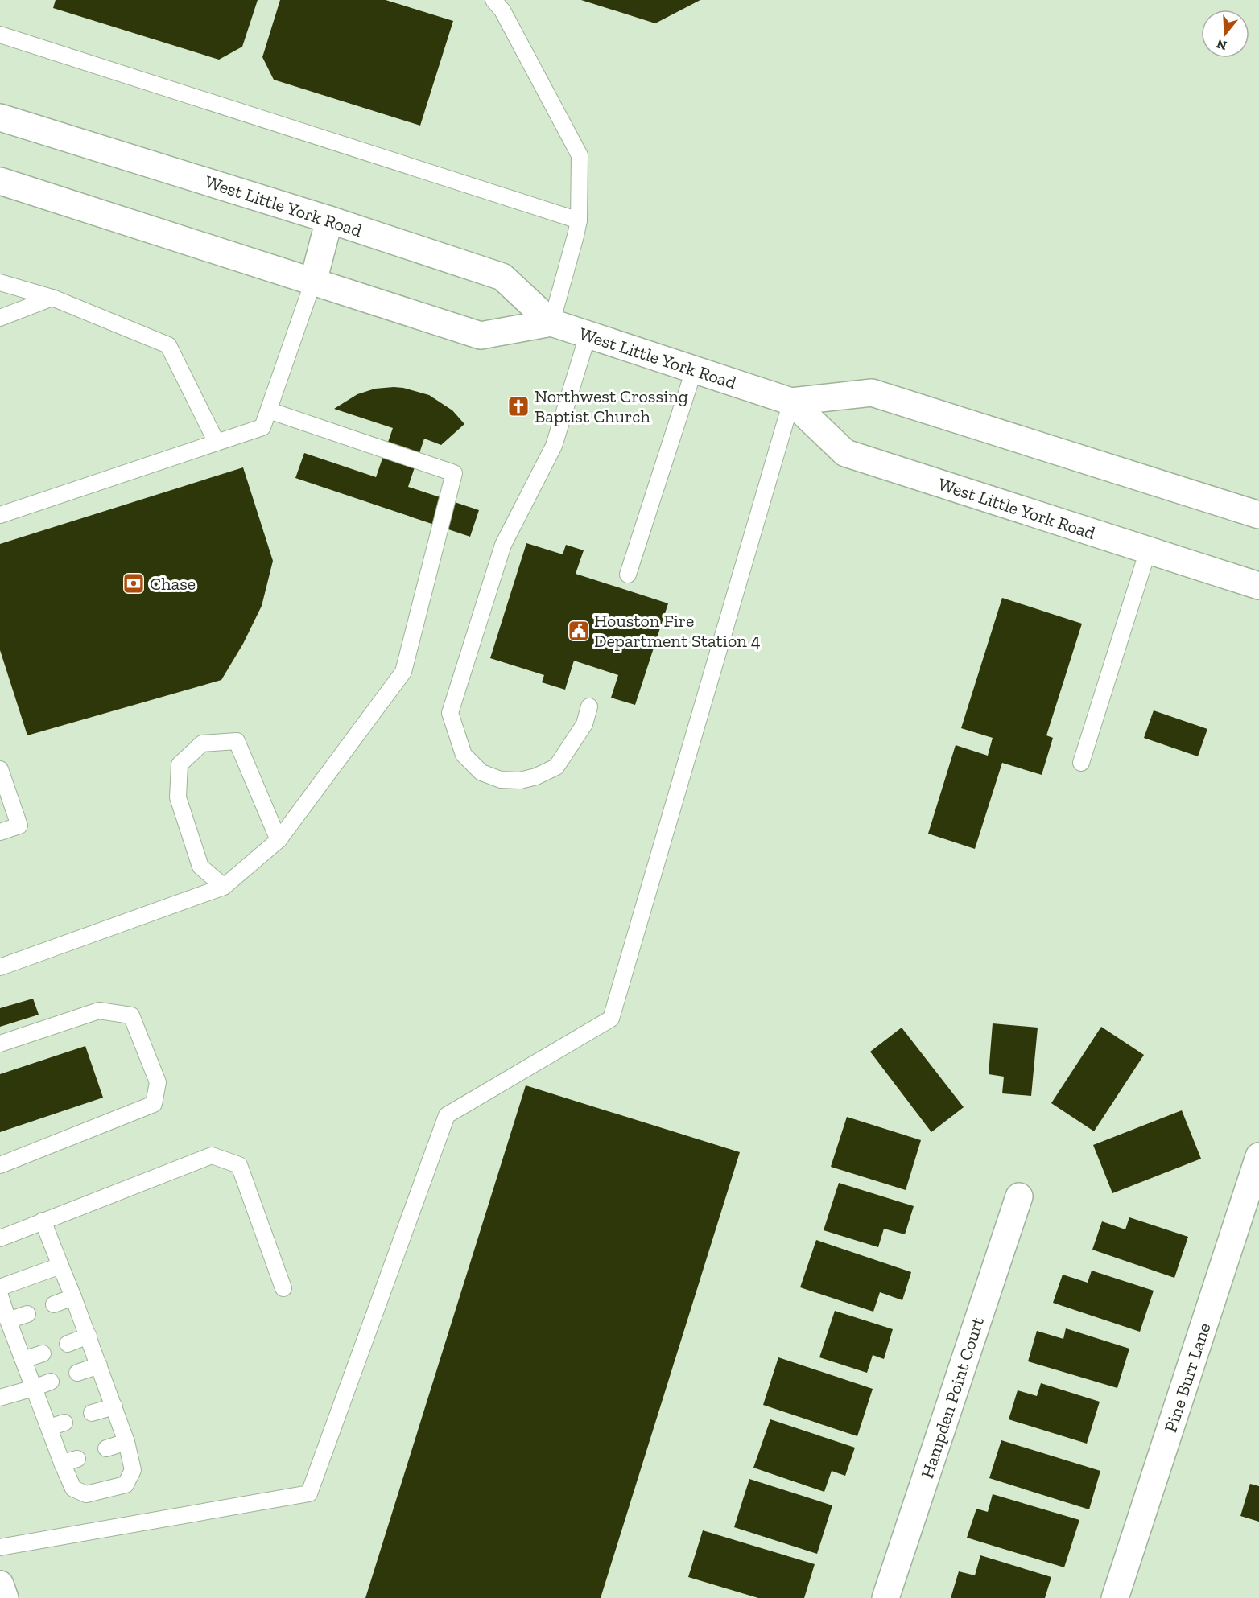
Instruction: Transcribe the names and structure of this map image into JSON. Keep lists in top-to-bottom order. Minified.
{"streets":{"main road":["West Little York Road","Pine Burr Lane","Hampden Point Court"]},"places":{"church":["Northwest Crossing Baptist Church"],"bank":["Chase"],"public building":["Houston Fire Department Station 4"]},"north":"bottom"}
